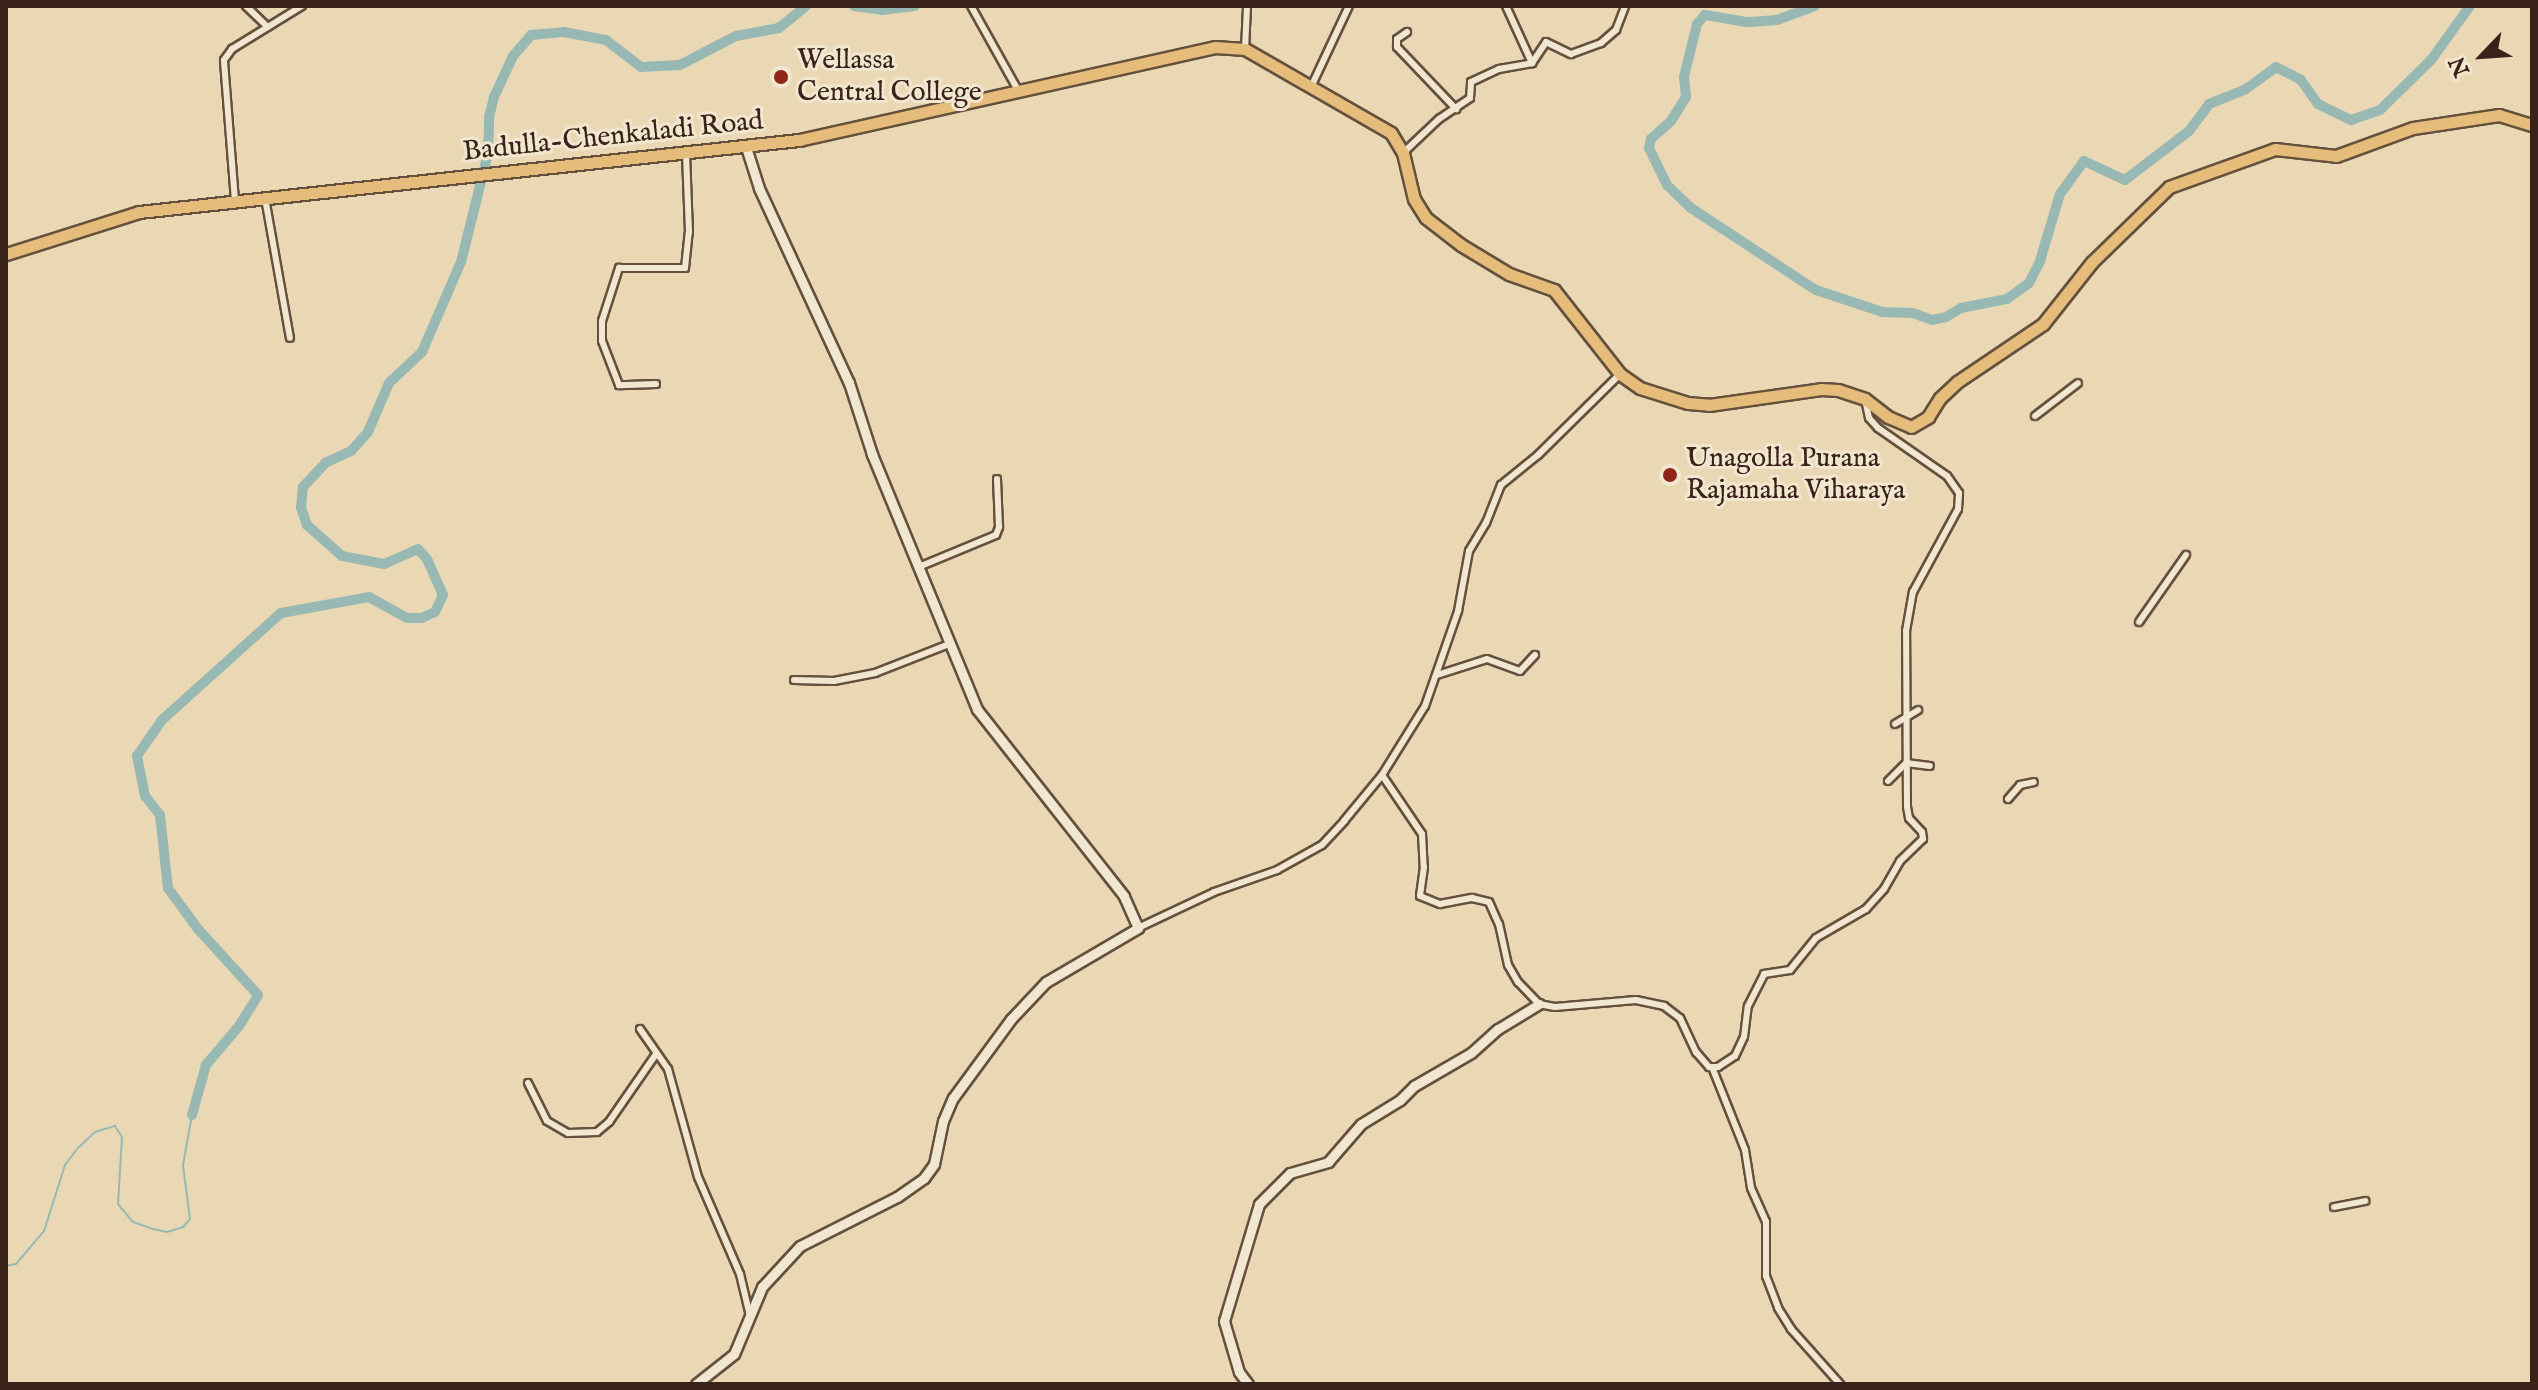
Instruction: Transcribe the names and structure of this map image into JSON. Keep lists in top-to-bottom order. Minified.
{"streets":{"highway":["Badulla-Chenkaladi Road"]},"places":["Wellassa Central College","Unagolla Purana Rajamaha Viharaya"],"north":"bottom left"}
